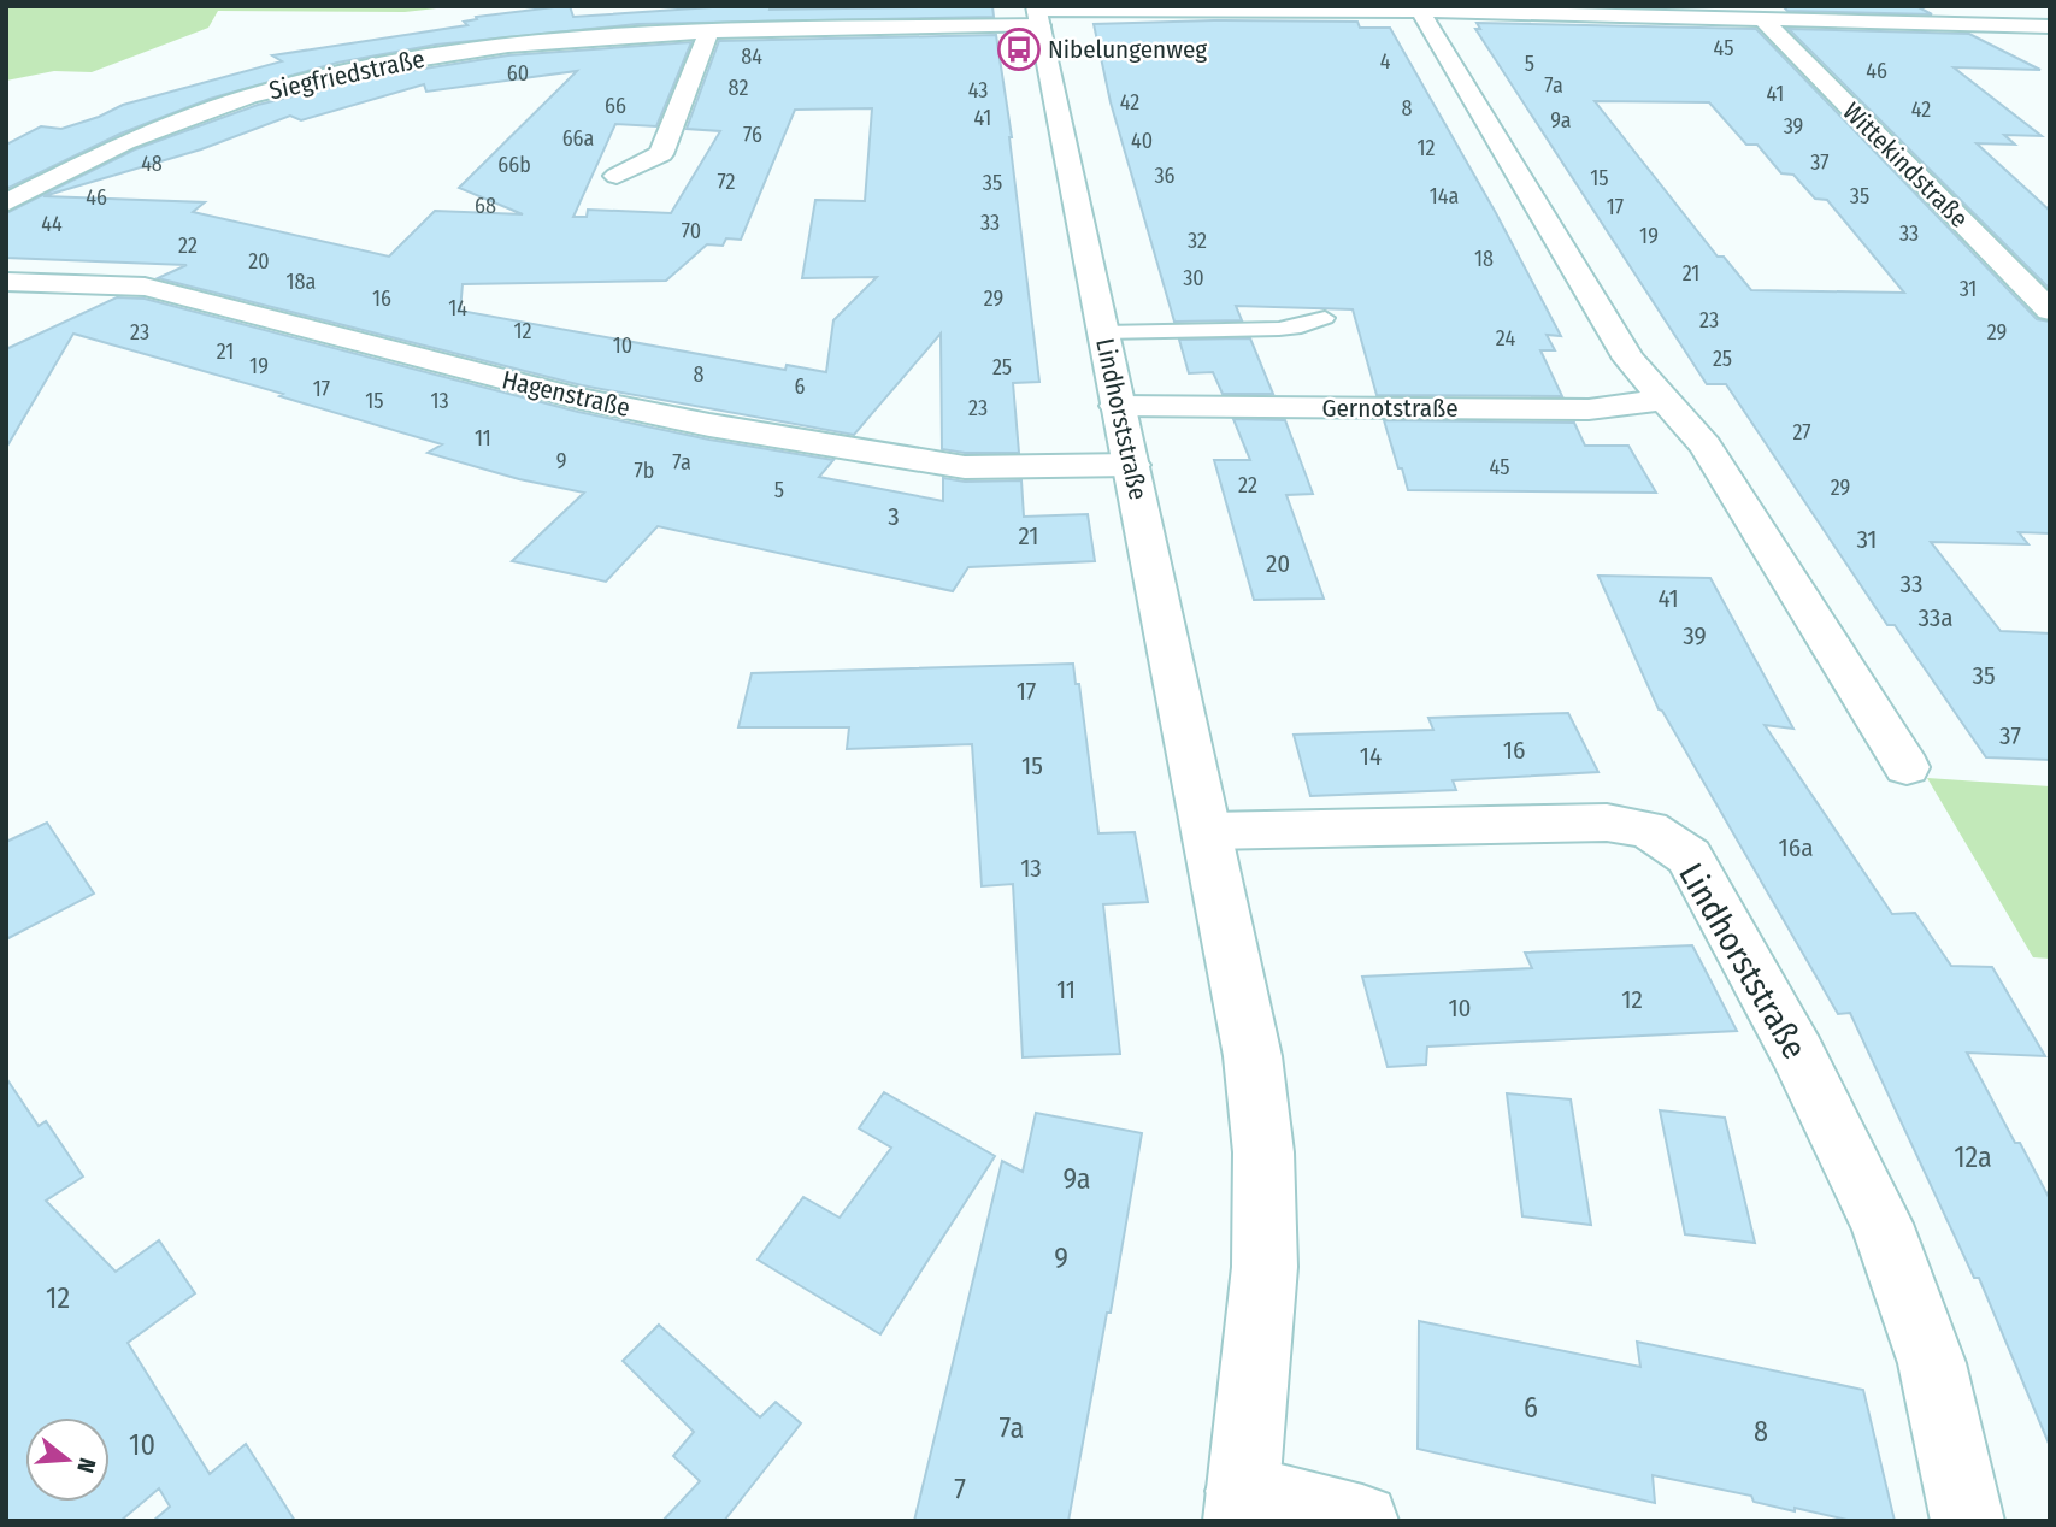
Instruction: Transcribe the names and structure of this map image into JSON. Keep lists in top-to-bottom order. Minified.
{"streets":{"street":["Siegfriedstraße","Wittekindstraße","Hagenstraße","Gernotstraße","Lindhorststraße"]},"crossings":[["Siegfriedstraße","Lindhorststraße"],["Hagenstraße","Lindhorststraße"],["Gernotstraße","Lindhorststraße"]],"places":{"bus stop":["Nibelungenweg"]},"house_numbers":["45","84","4","5","46","60","7a","82","43","41","42","66","8","42","41","9a","39","76","66a","40","12","37","48","66b","36","15","72","35","14a","35","46","68","17","33","44","70","33","19","32","22","18","20","21","30","18a","31","16","29","14","23","12","23","29","24","10","21","25","19","25","8","6","17","15","13","23","27","11","9","7a","45","7b","22","29","5","3","21","31","20","33","41","33a","39","35","17","37","16","14","15","16a","13","11","12","10","12a","9a","9","12","6","7a","8","10","7"],"north":"right"}
